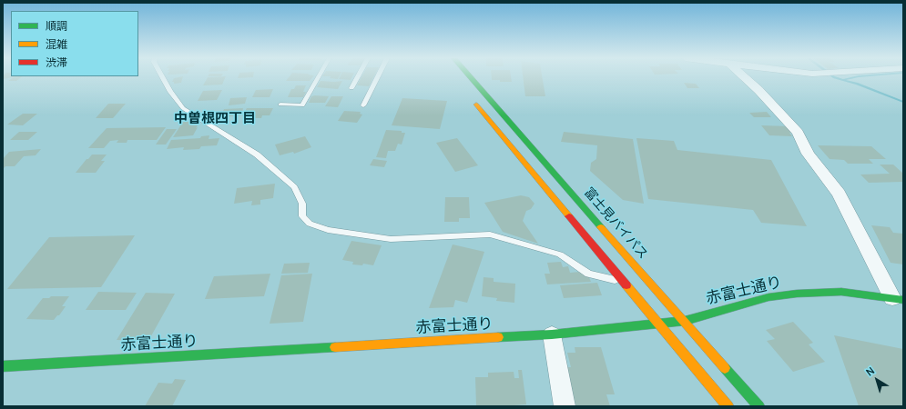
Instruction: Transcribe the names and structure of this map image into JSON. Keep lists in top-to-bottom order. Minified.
{"streets":{"main road":["富士見バイパス","赤富士通り"]},"crossings":[["富士見バイパス","赤富士通り"]],"districts":["中曽根四丁目"],"legend":["順調","混雑","渋滞"],"north":"top left"}
